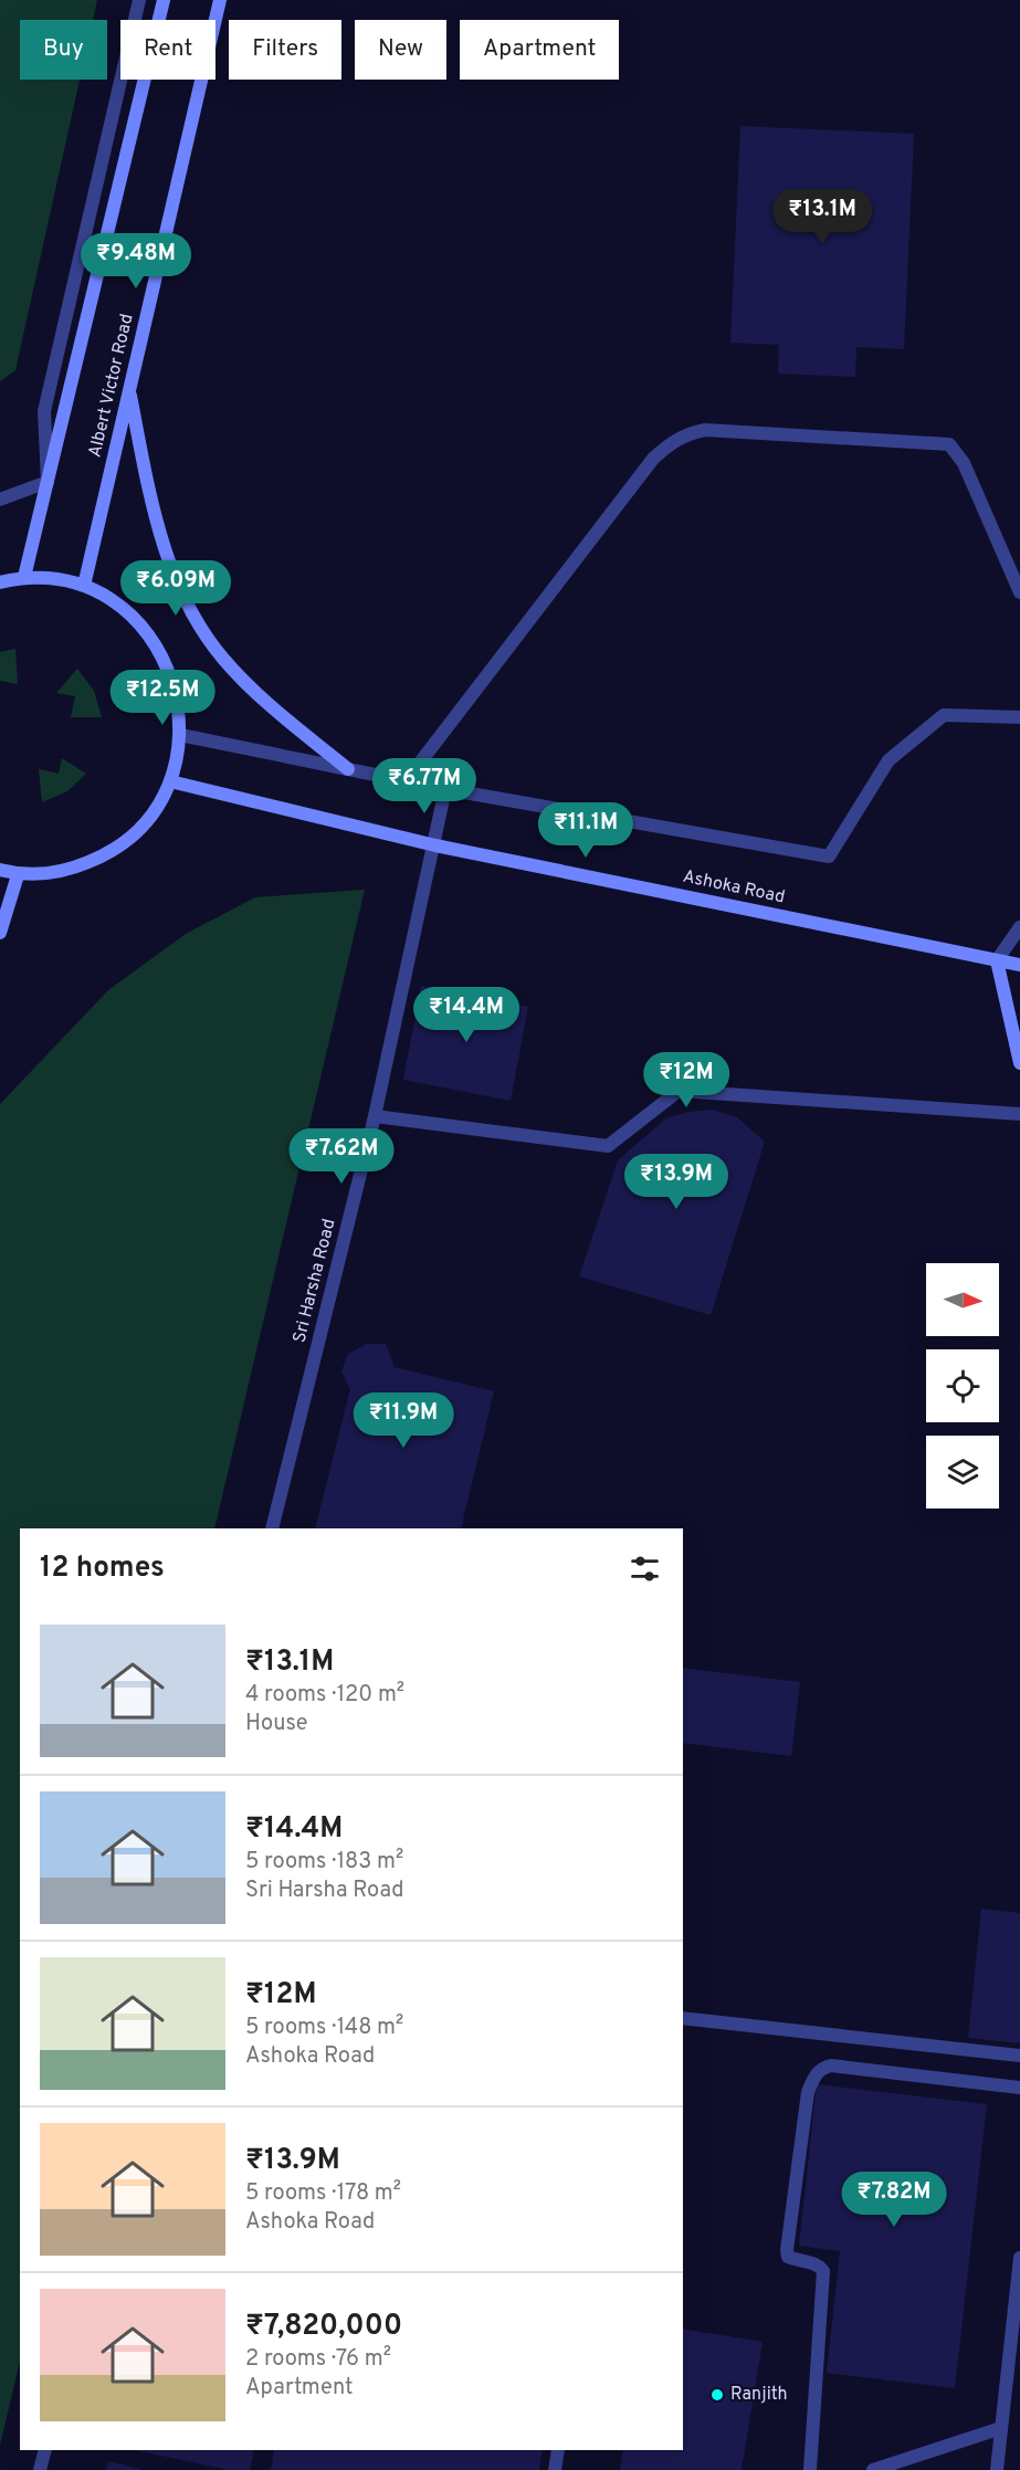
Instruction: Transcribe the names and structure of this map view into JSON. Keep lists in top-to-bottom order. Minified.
{"streets":{"main road":["Albert Victor Road","Ashoka Road"],"street":["Sri Harsha Road"]},"crossings":[["Ashoka Road","Sri Harsha Road"]],"places":["Ranjith"],"north":"right","page":{"chip":["Buy","Rent","Filters","New","Apartment"],"price":["₹13.1M","₹9.48M","₹6.09M","₹12.5M","₹6.77M","₹11.1M","₹14.4M","₹12M","₹7.62M","₹13.9M","₹11.9M","₹7.82M"],"heading":"12 homes","list":[{"name":"₹13.1M","note":"4 rooms · 120 m² · House"},{"name":"₹14.4M","note":"5 rooms · 183 m² · Sri Harsha Road"},{"name":"₹12M","note":"5 rooms · 148 m² · Ashoka Road"},{"name":"₹13.9M","note":"5 rooms · 178 m² · Ashoka Road"},{"name":"₹7,820,000","note":"2 rooms · 76 m² · Apartment"}]}}
